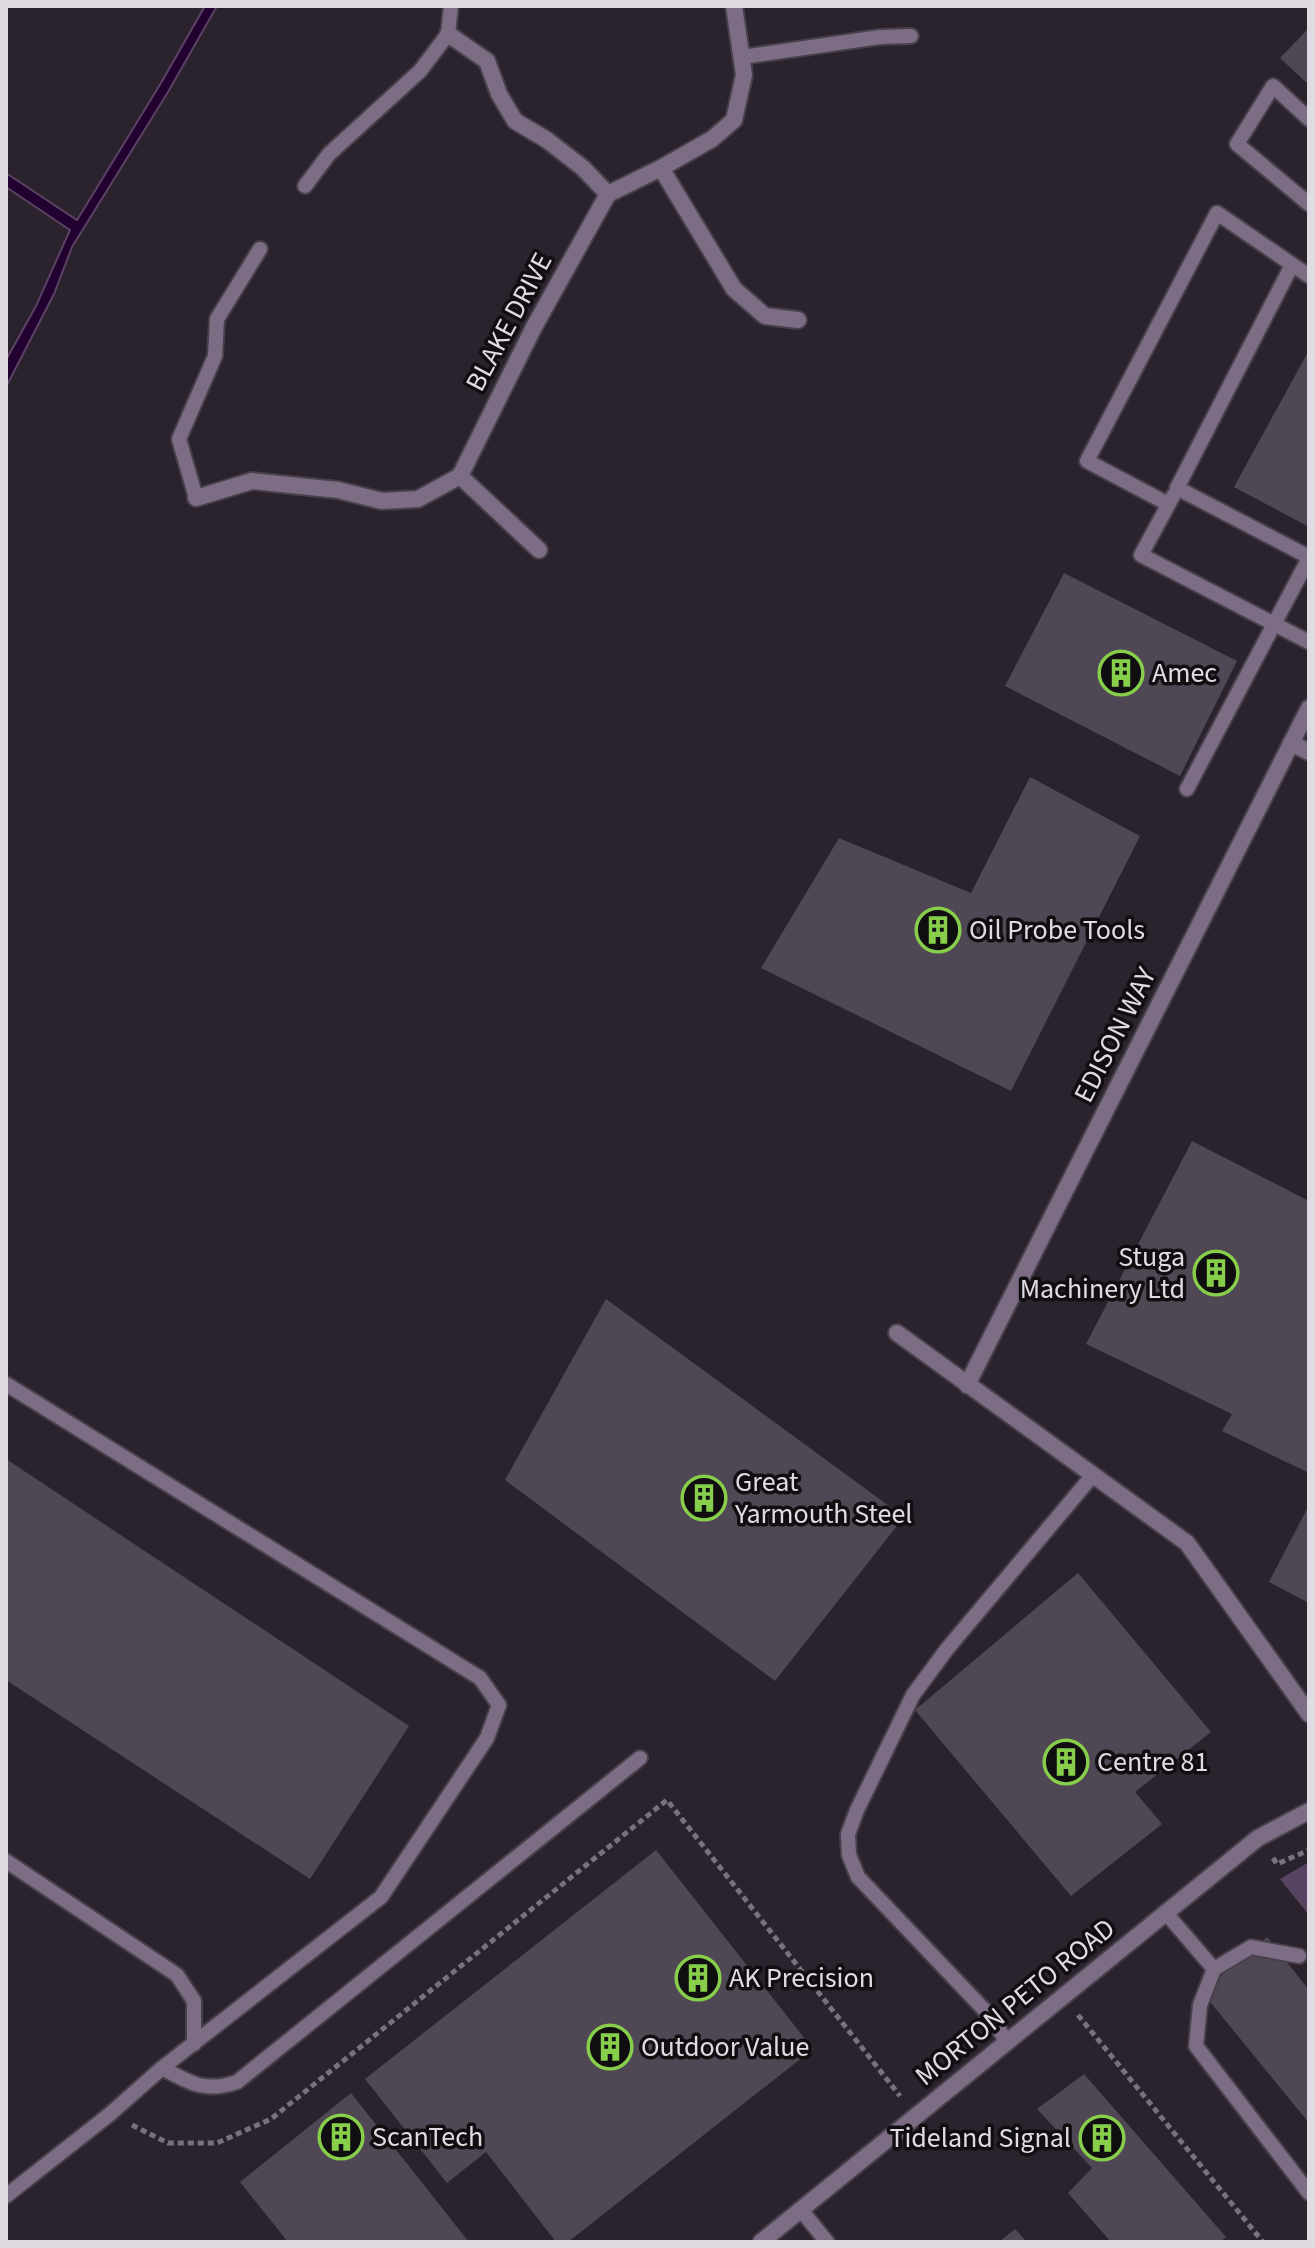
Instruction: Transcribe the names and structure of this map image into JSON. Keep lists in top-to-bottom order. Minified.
{"streets":{"street":["BLAKE DRIVE","EDISON WAY","MORTON PETO ROAD"]},"places":{"building":["Amec","Oil Probe Tools","Stuga Machinery Ltd","Great Yarmouth Steel","Centre 81","AK Precision","Outdoor Value","ScanTech","Tideland Signal"]}}
